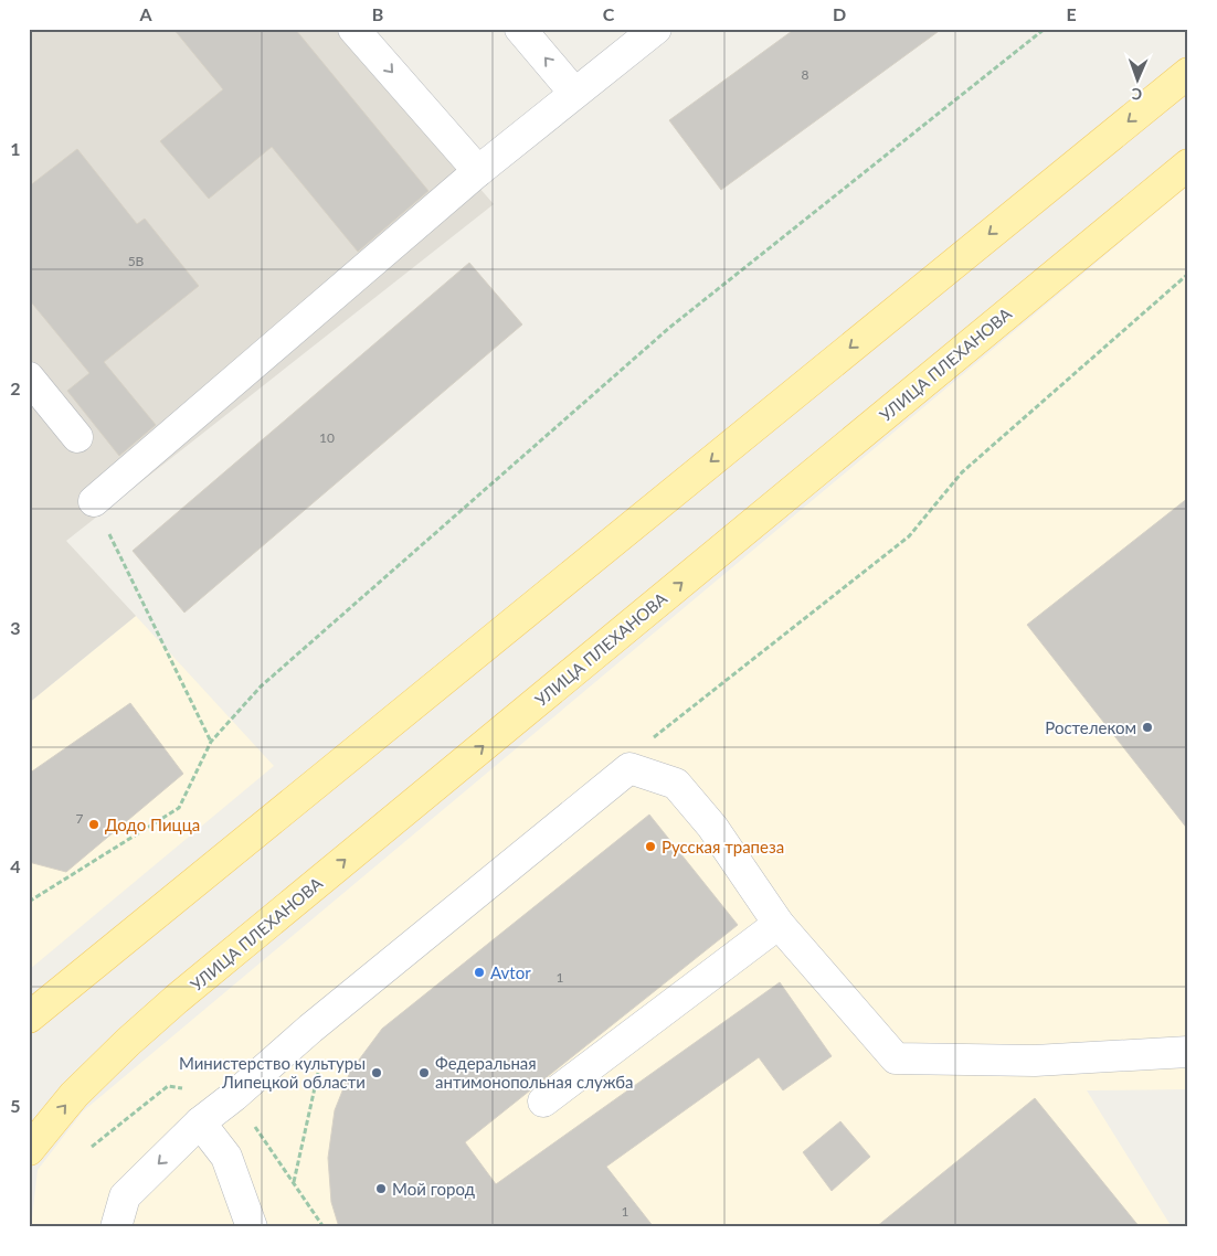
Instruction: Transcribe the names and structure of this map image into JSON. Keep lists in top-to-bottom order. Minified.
{"streets":{"main road":["УЛИЦА ПЛЕХАНОВА"]},"places":["Ростелеком","Додо Пицца","Русская трапеза","Avtor","Министерство культуры Липецкой области","Федеральная антимонопольная служба","Мой город"],"house_numbers":["8","5В","10","7","1","1"],"north":"bottom","grid":{"columns":["A","B","C","D","E"],"rows":["1","2","3","4","5"]}}
